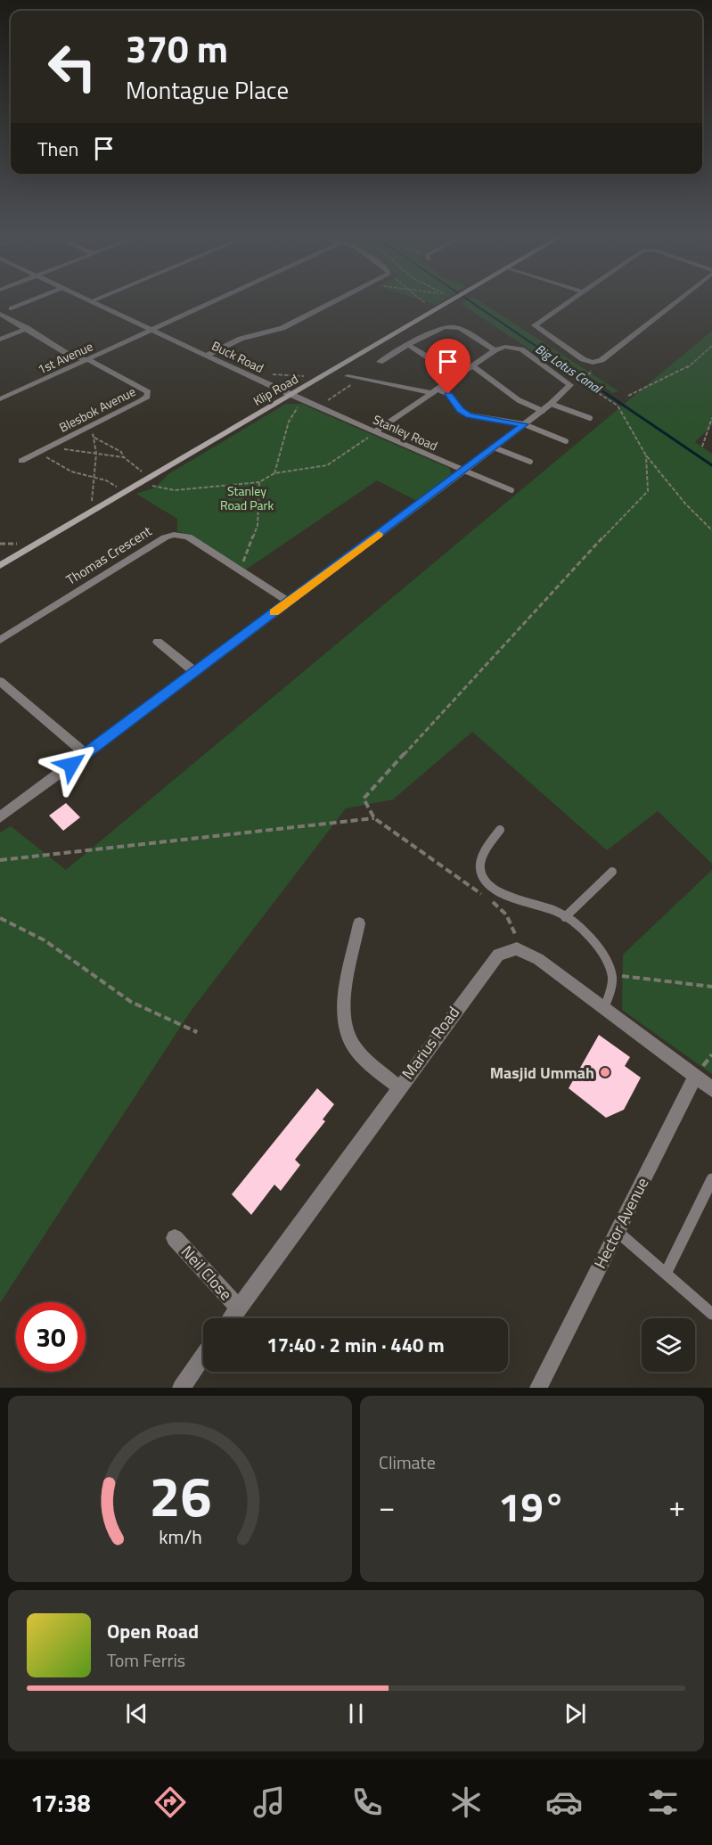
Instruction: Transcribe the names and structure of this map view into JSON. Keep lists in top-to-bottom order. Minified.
{"streets":{"street":["Buck Road","1st Avenue","Klip Road","Blesbok Avenue","Stanley Road","Thomas Crescent","Marius Road","Hector Avenue","Neil Close"]},"crossings":[["Buck Road","1st Avenue"],["Buck Road","Klip Road"],["Buck Road","Stanley Road"],["1st Avenue","Blesbok Avenue"],["Klip Road","Stanley Road"],["Marius Road","Neil Close"]],"water":["Big Lotus Canal"],"parks":["Stanley Road Park"],"places":["Masjid Ummah"],"page":{"turn":["370 m","Montague Place"],"then":"Then","limit":"30","trip":"17:40 · 2 min · 440 m","tile":"Climate","heat":["−","19°","+"],"song":["Open Road","Tom Ferris"],"tabs":"17:38","gauge":["26","km/h"]}}
